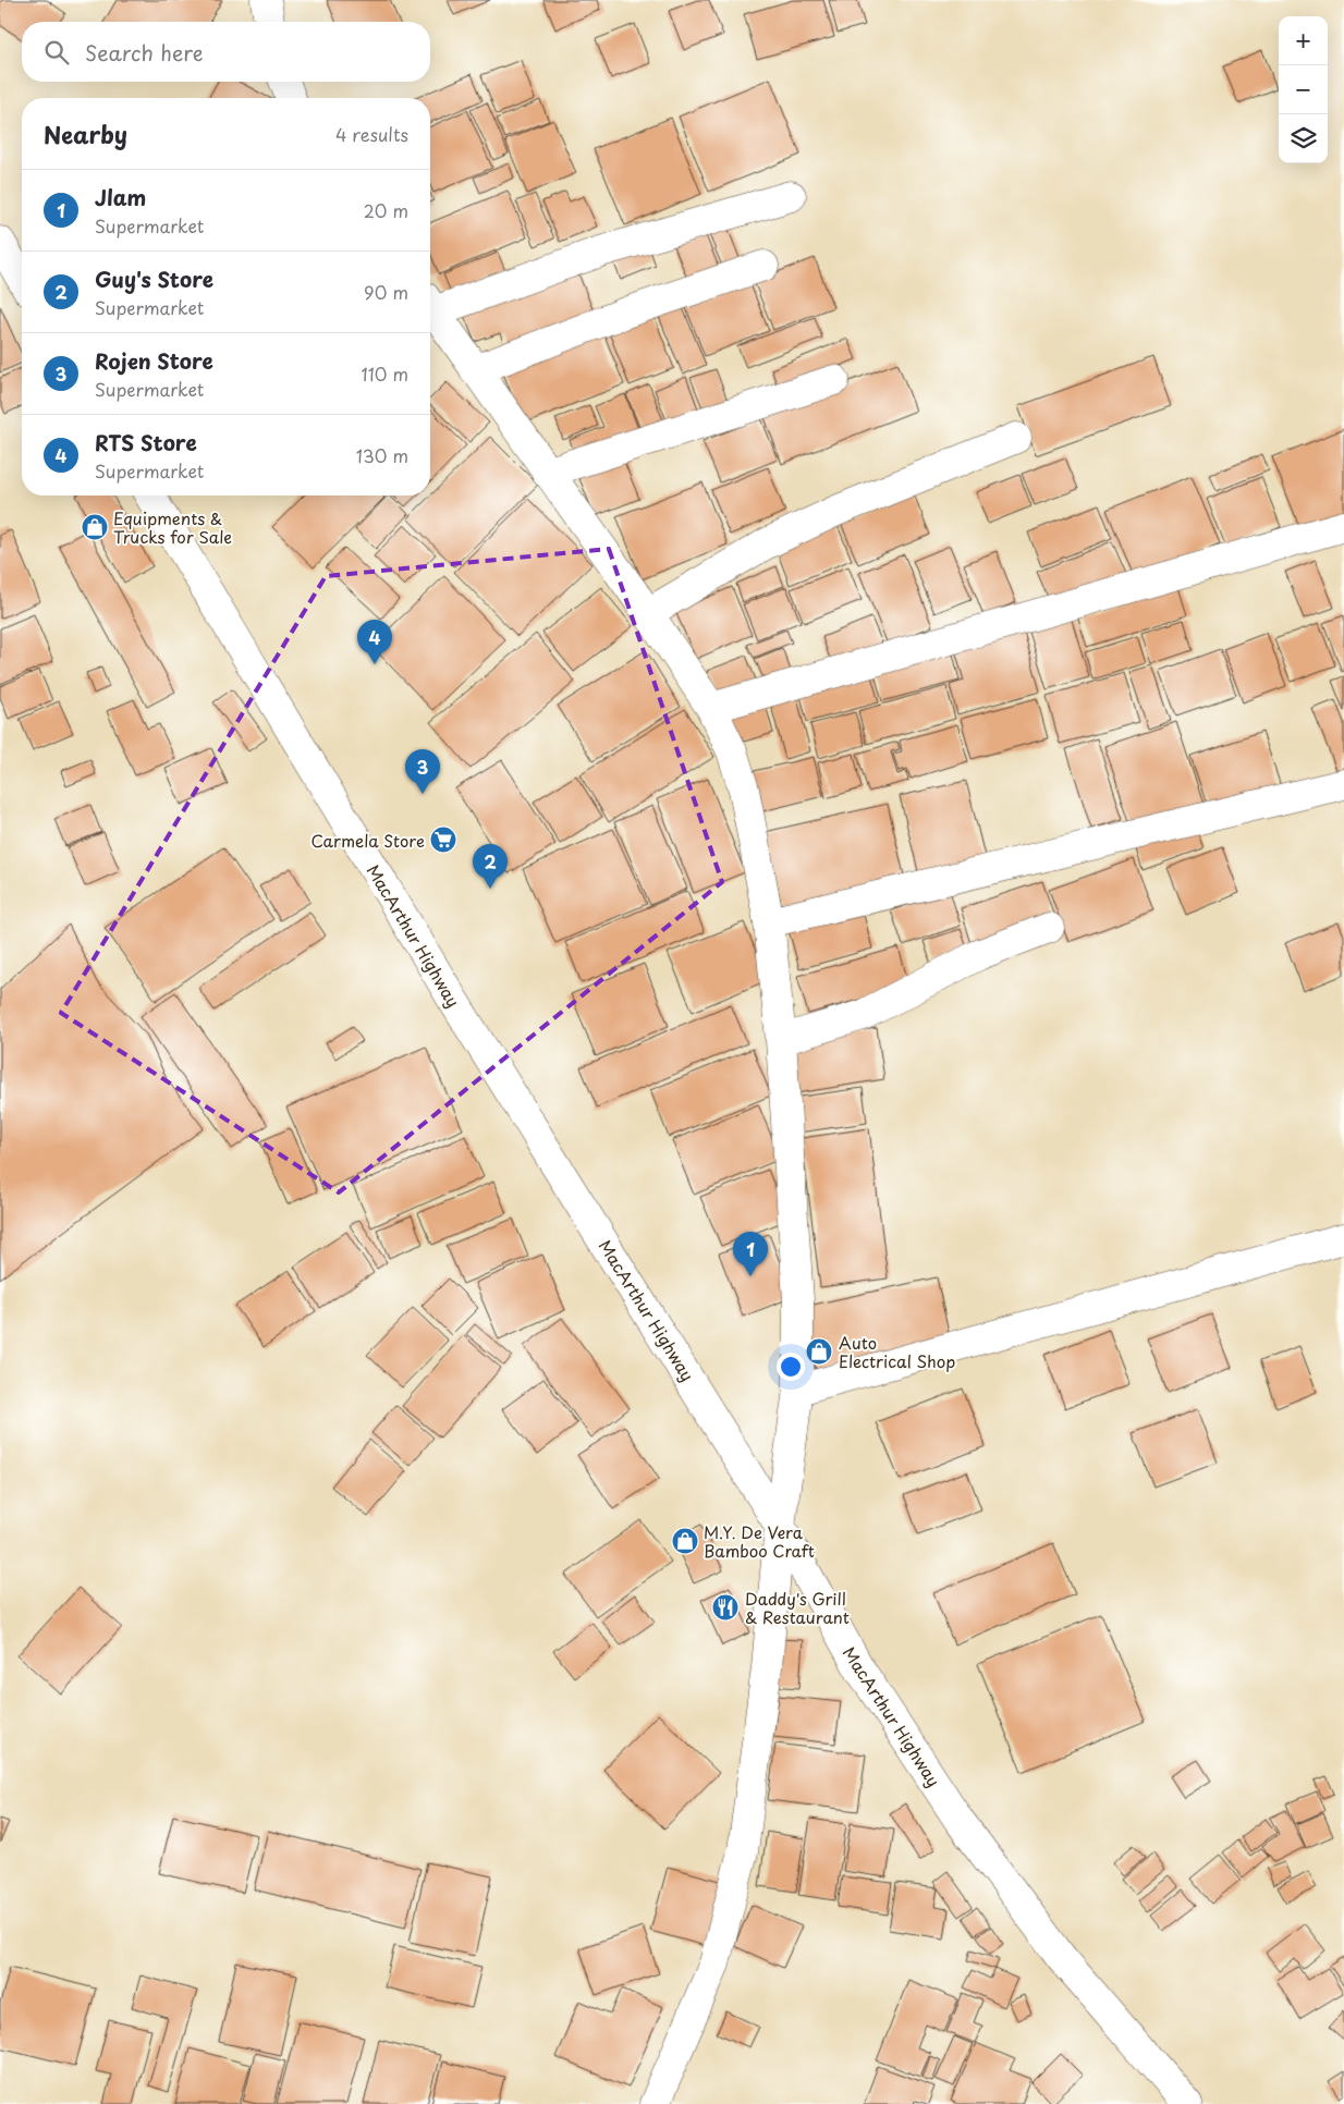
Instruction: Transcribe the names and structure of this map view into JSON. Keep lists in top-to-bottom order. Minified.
{"streets":{"main road":["MacArthur Highway"]},"places":{"shop":["Equipments & Trucks for Sale","Auto Electrical Shop","M.Y. De Vera Bamboo Craft"],"supermarket":["Carmela Store"],"restaurant":["Daddy's Grill & Restaurant"]},"page":{"map_buttons":["+","−"],"search":"Search here","heading":["Nearby","4 results"],"list":[{"mark":"1","name":"Jlam","note":"Supermarket","value":"20 m"},{"mark":"2","name":"Guy's Store","note":"Supermarket","value":"90 m"},{"mark":"3","name":"Rojen Store","note":"Supermarket","value":"110 m"},{"mark":"4","name":"RTS Store","note":"Supermarket","value":"130 m"}],"pins":["4","3","2","1"]}}
